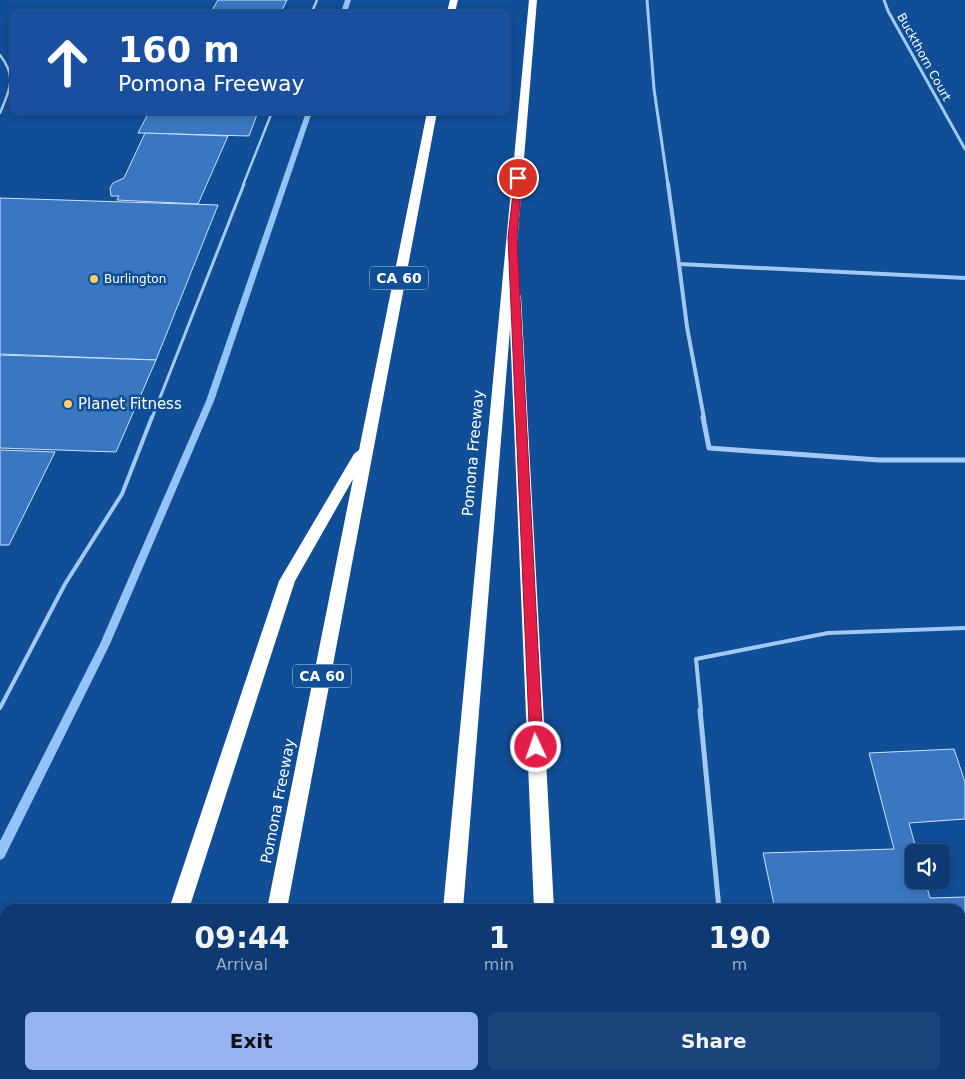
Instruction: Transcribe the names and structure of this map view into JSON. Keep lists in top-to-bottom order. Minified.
{"streets":{"highway":["CA 60","Pomona Freeway"],"street":["Buckthorn Court"]},"places":["Burlington","Planet Fitness"],"page":{"turn":["160 m","Pomona Freeway"],"eta":["09:44","Arrival","1","min","190","m"],"buttons":["Exit","Share"]}}
